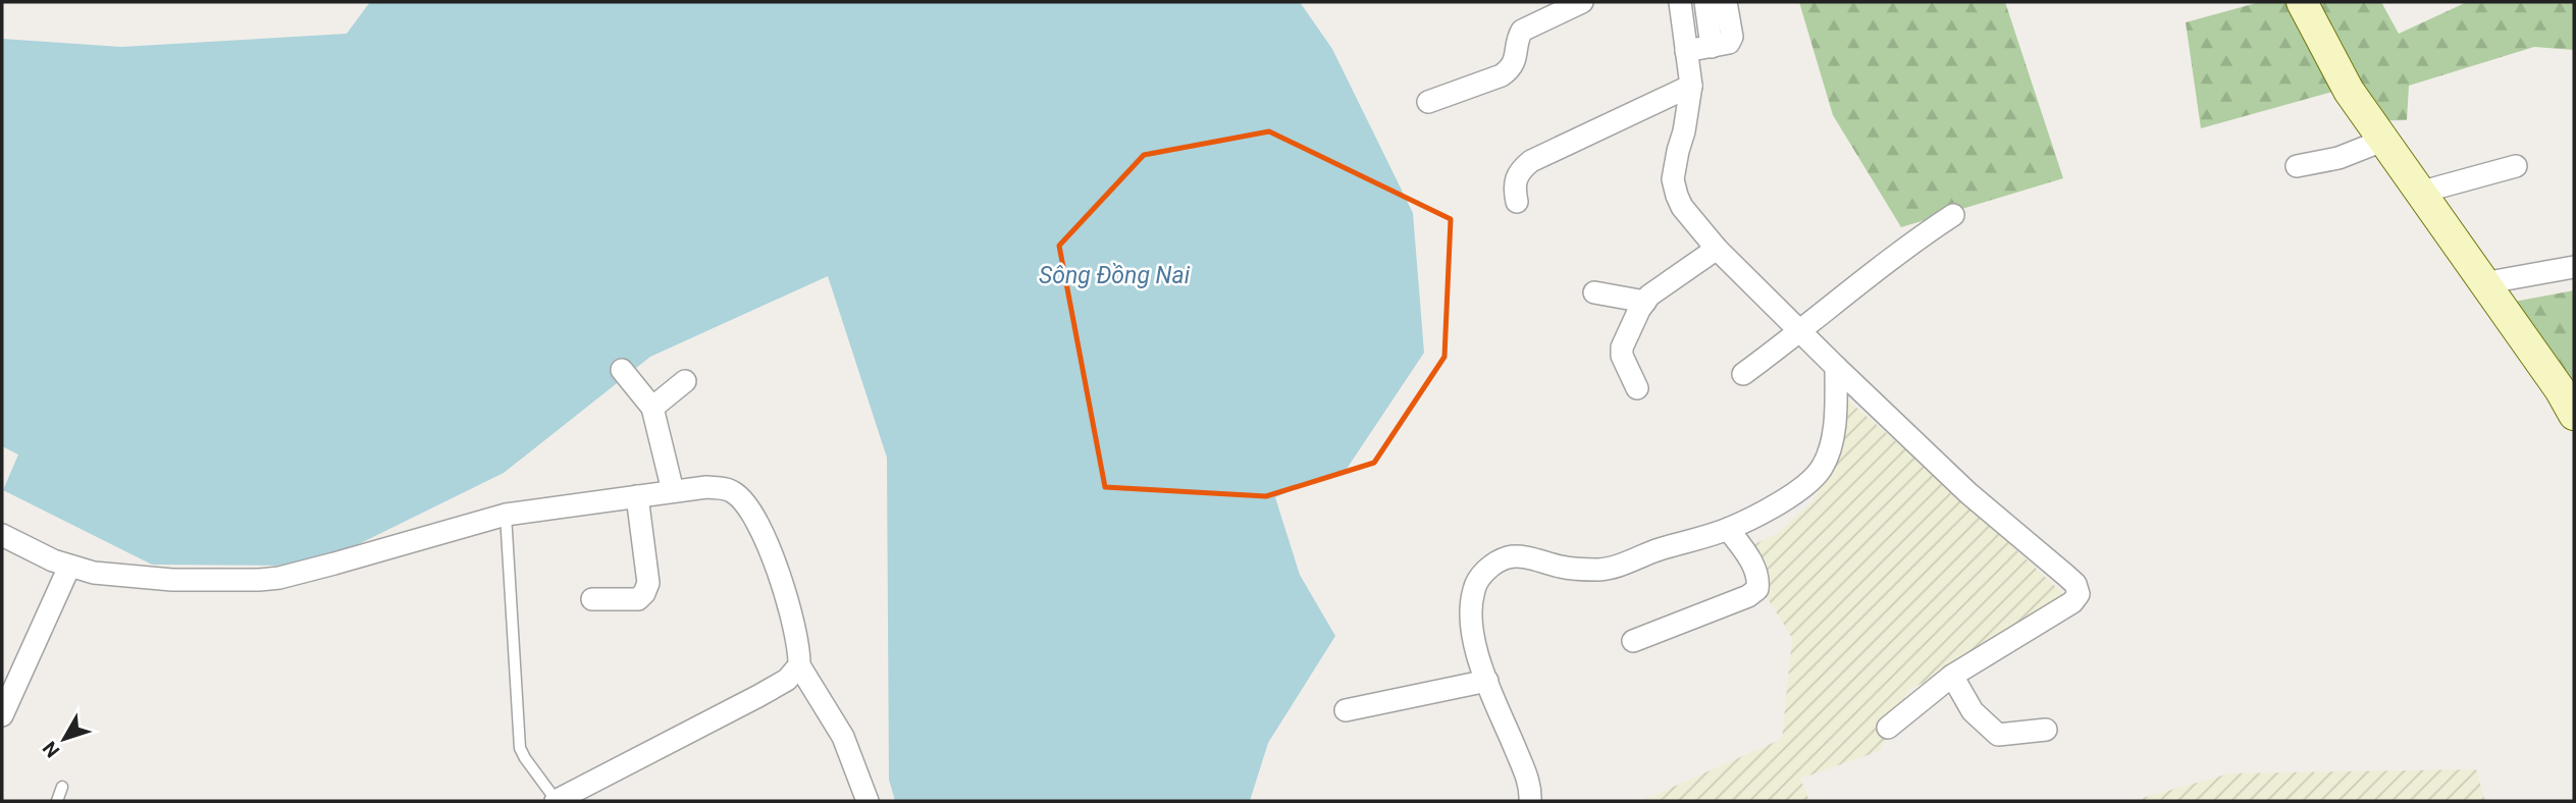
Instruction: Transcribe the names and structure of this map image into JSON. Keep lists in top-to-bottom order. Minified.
{"water":["Sông Đồng Nai"],"north":"bottom left"}
